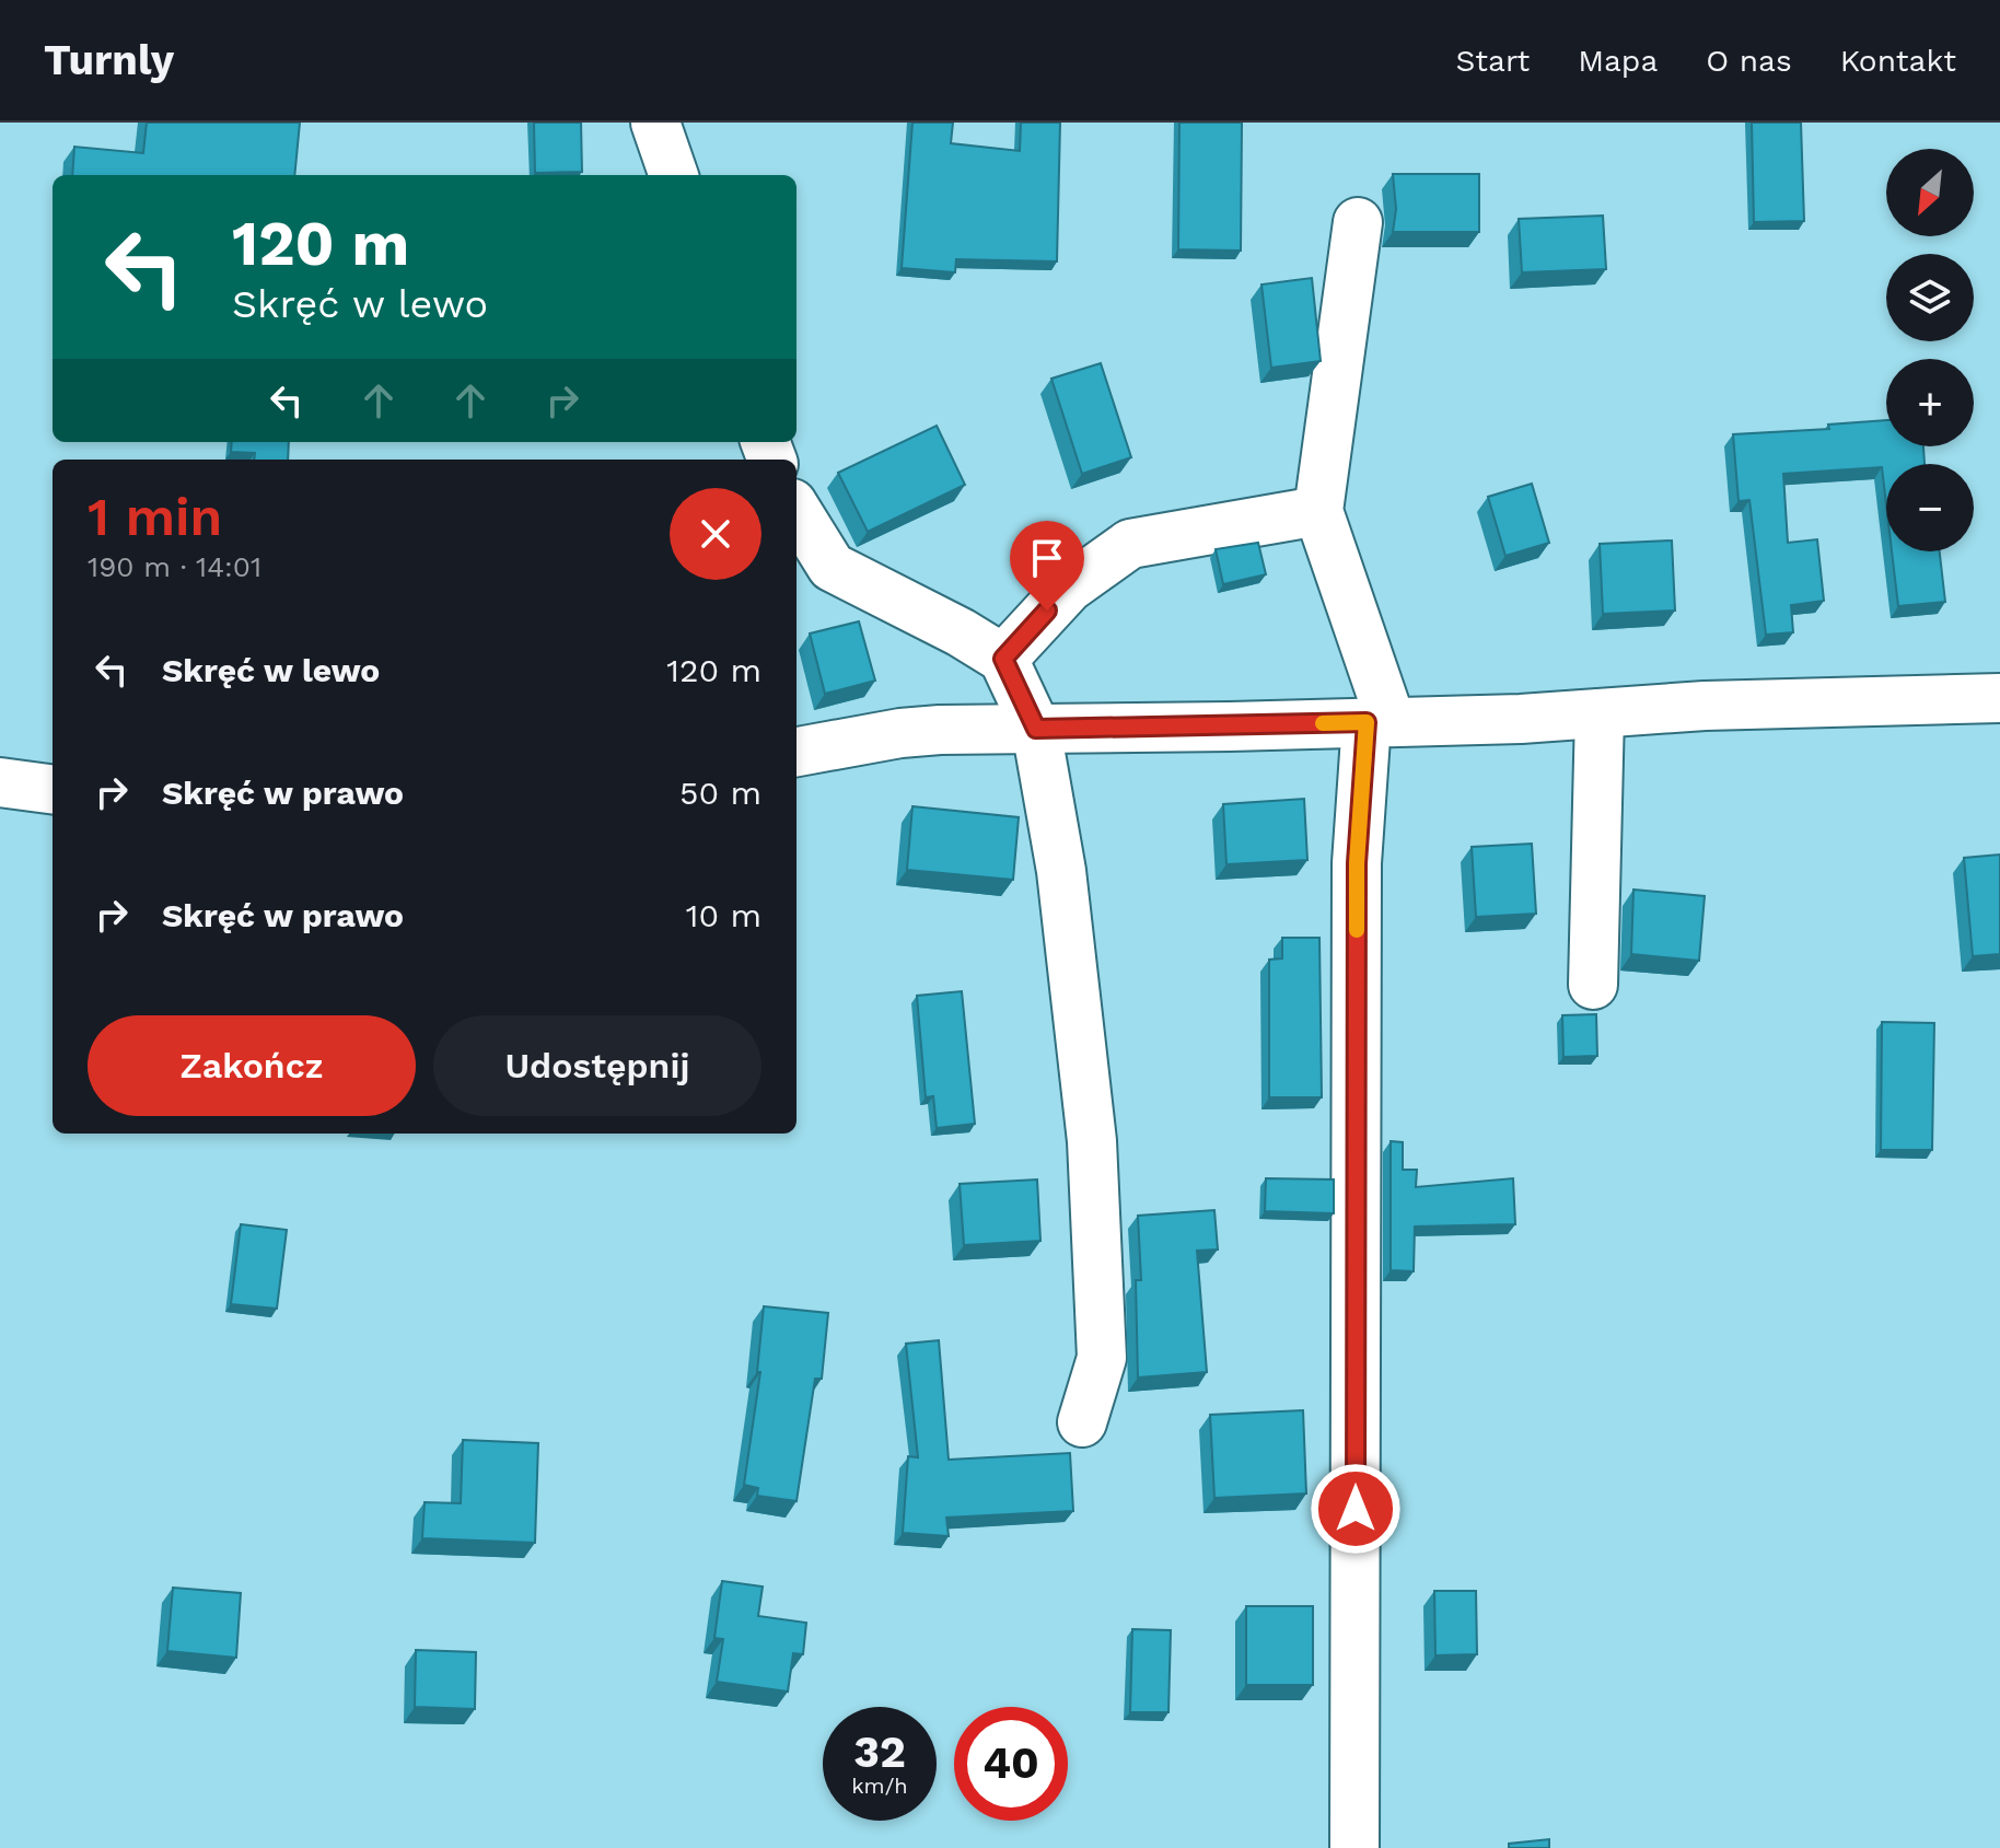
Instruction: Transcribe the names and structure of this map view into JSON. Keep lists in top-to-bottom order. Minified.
{"north":"bottom left","page":{"header":"Turnly","nav":["Start","Mapa","O nas","Kontakt"],"map_buttons":["+","−"],"turn":["120 m","Skręć w lewo"],"heading":["1 min","190 m · 14:01"],"list":[{"name":"Skręć w lewo","value":"120 m"},{"name":"Skręć w prawo","value":"50 m"},{"name":"Skręć w prawo","value":"10 m"}],"buttons":["Zakończ","Udostępnij"],"speed":"32 km/h","limit":"40"}}
